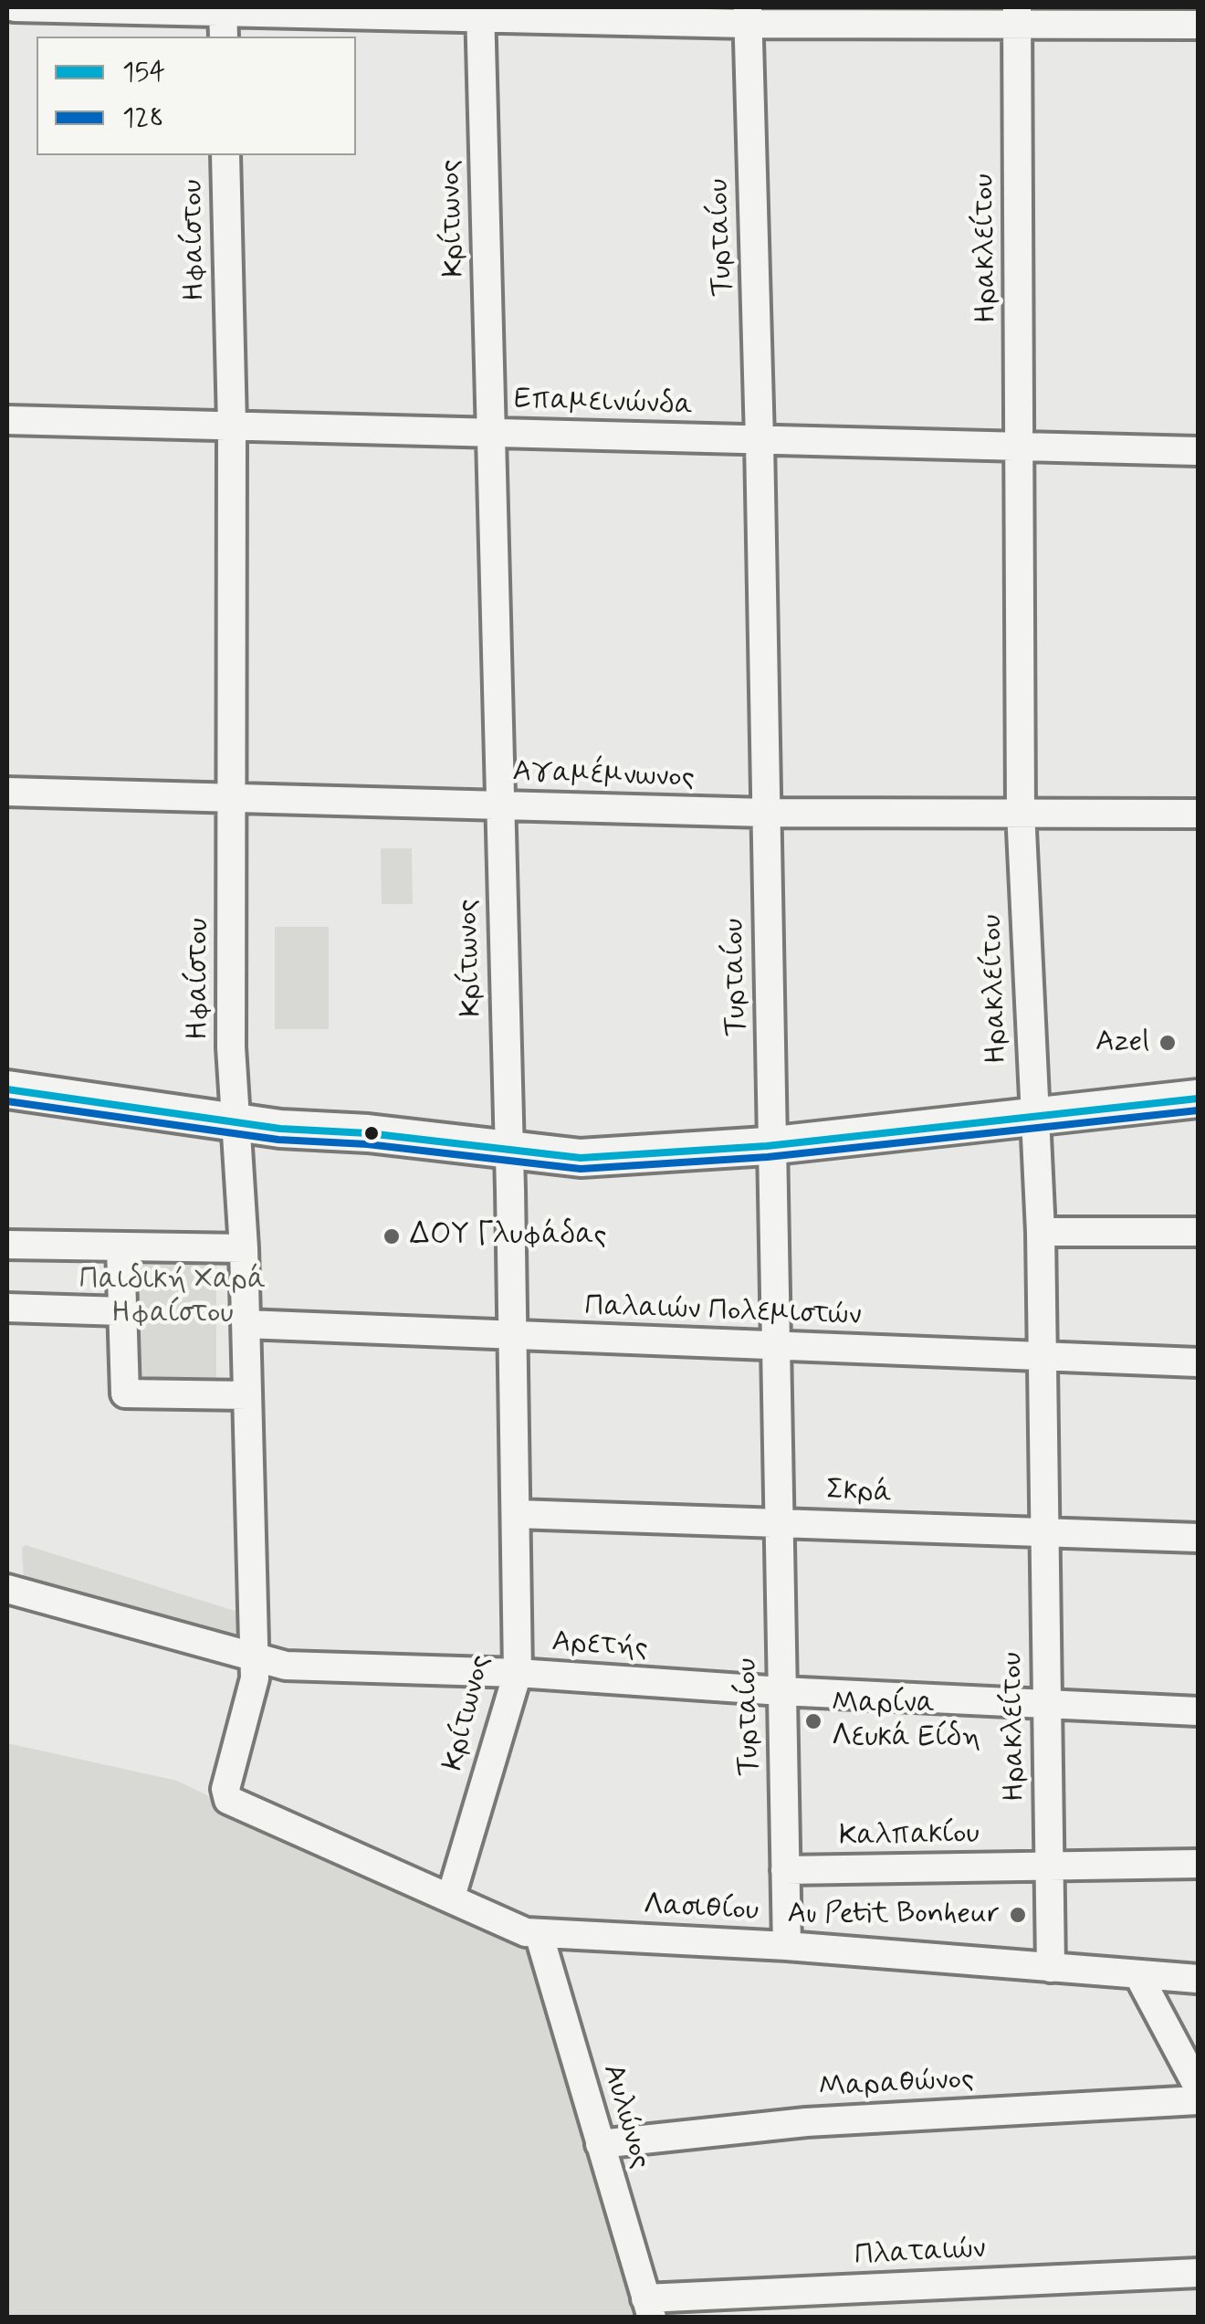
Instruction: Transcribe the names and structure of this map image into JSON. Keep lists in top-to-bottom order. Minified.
{"streets":{"street":["Κρίτωνος","Τυρταίου","Ηφαίστου","Ηρακλείτου","Επαμεινώνδα","Αγαμέμνωνος","Παλαιών Πολεμιστών","Σκρά","Αρετής","Καλπακίου","Λασιθίου","Μαραθώνος","Αυλώνος","Πλαταιών"]},"crossings":[["Κρίτωνος","Επαμεινώνδα"],["Κρίτωνος","Αγαμέμνωνος"],["Κρίτωνος","Παλαιών Πολεμιστών"],["Κρίτωνος","Σκρά"],["Κρίτωνος","Αρετής"],["Κρίτωνος","Λασιθίου"],["Τυρταίου","Επαμεινώνδα"],["Τυρταίου","Αγαμέμνωνος"],["Τυρταίου","Παλαιών Πολεμιστών"],["Τυρταίου","Σκρά"],["Τυρταίου","Αρετής"],["Τυρταίου","Καλπακίου"],["Τυρταίου","Λασιθίου"],["Ηφαίστου","Επαμεινώνδα"],["Ηφαίστου","Αγαμέμνωνος"],["Ηφαίστου","Παλαιών Πολεμιστών"],["Ηφαίστου","Αρετής"],["Ηφαίστου","Λασιθίου"],["Ηρακλείτου","Επαμεινώνδα"],["Ηρακλείτου","Αγαμέμνωνος"],["Ηρακλείτου","Παλαιών Πολεμιστών"],["Ηρακλείτου","Σκρά"],["Ηρακλείτου","Αρετής"],["Ηρακλείτου","Καλπακίου"],["Ηρακλείτου","Λασιθίου"],["Λασιθίου","Αυλώνος"],["Μαραθώνος","Αυλώνος"],["Αυλώνος","Πλαταιών"]],"parks":["Παιδική Χαρά Ηφαίστου"],"places":["Azel","ΔΟΥ Γλυφάδας","Μαρίνα Λευκά Είδη","Au Petit Bonheur"],"lines":["transit line 154","transit line 128"],"legend":["154","128"]}
